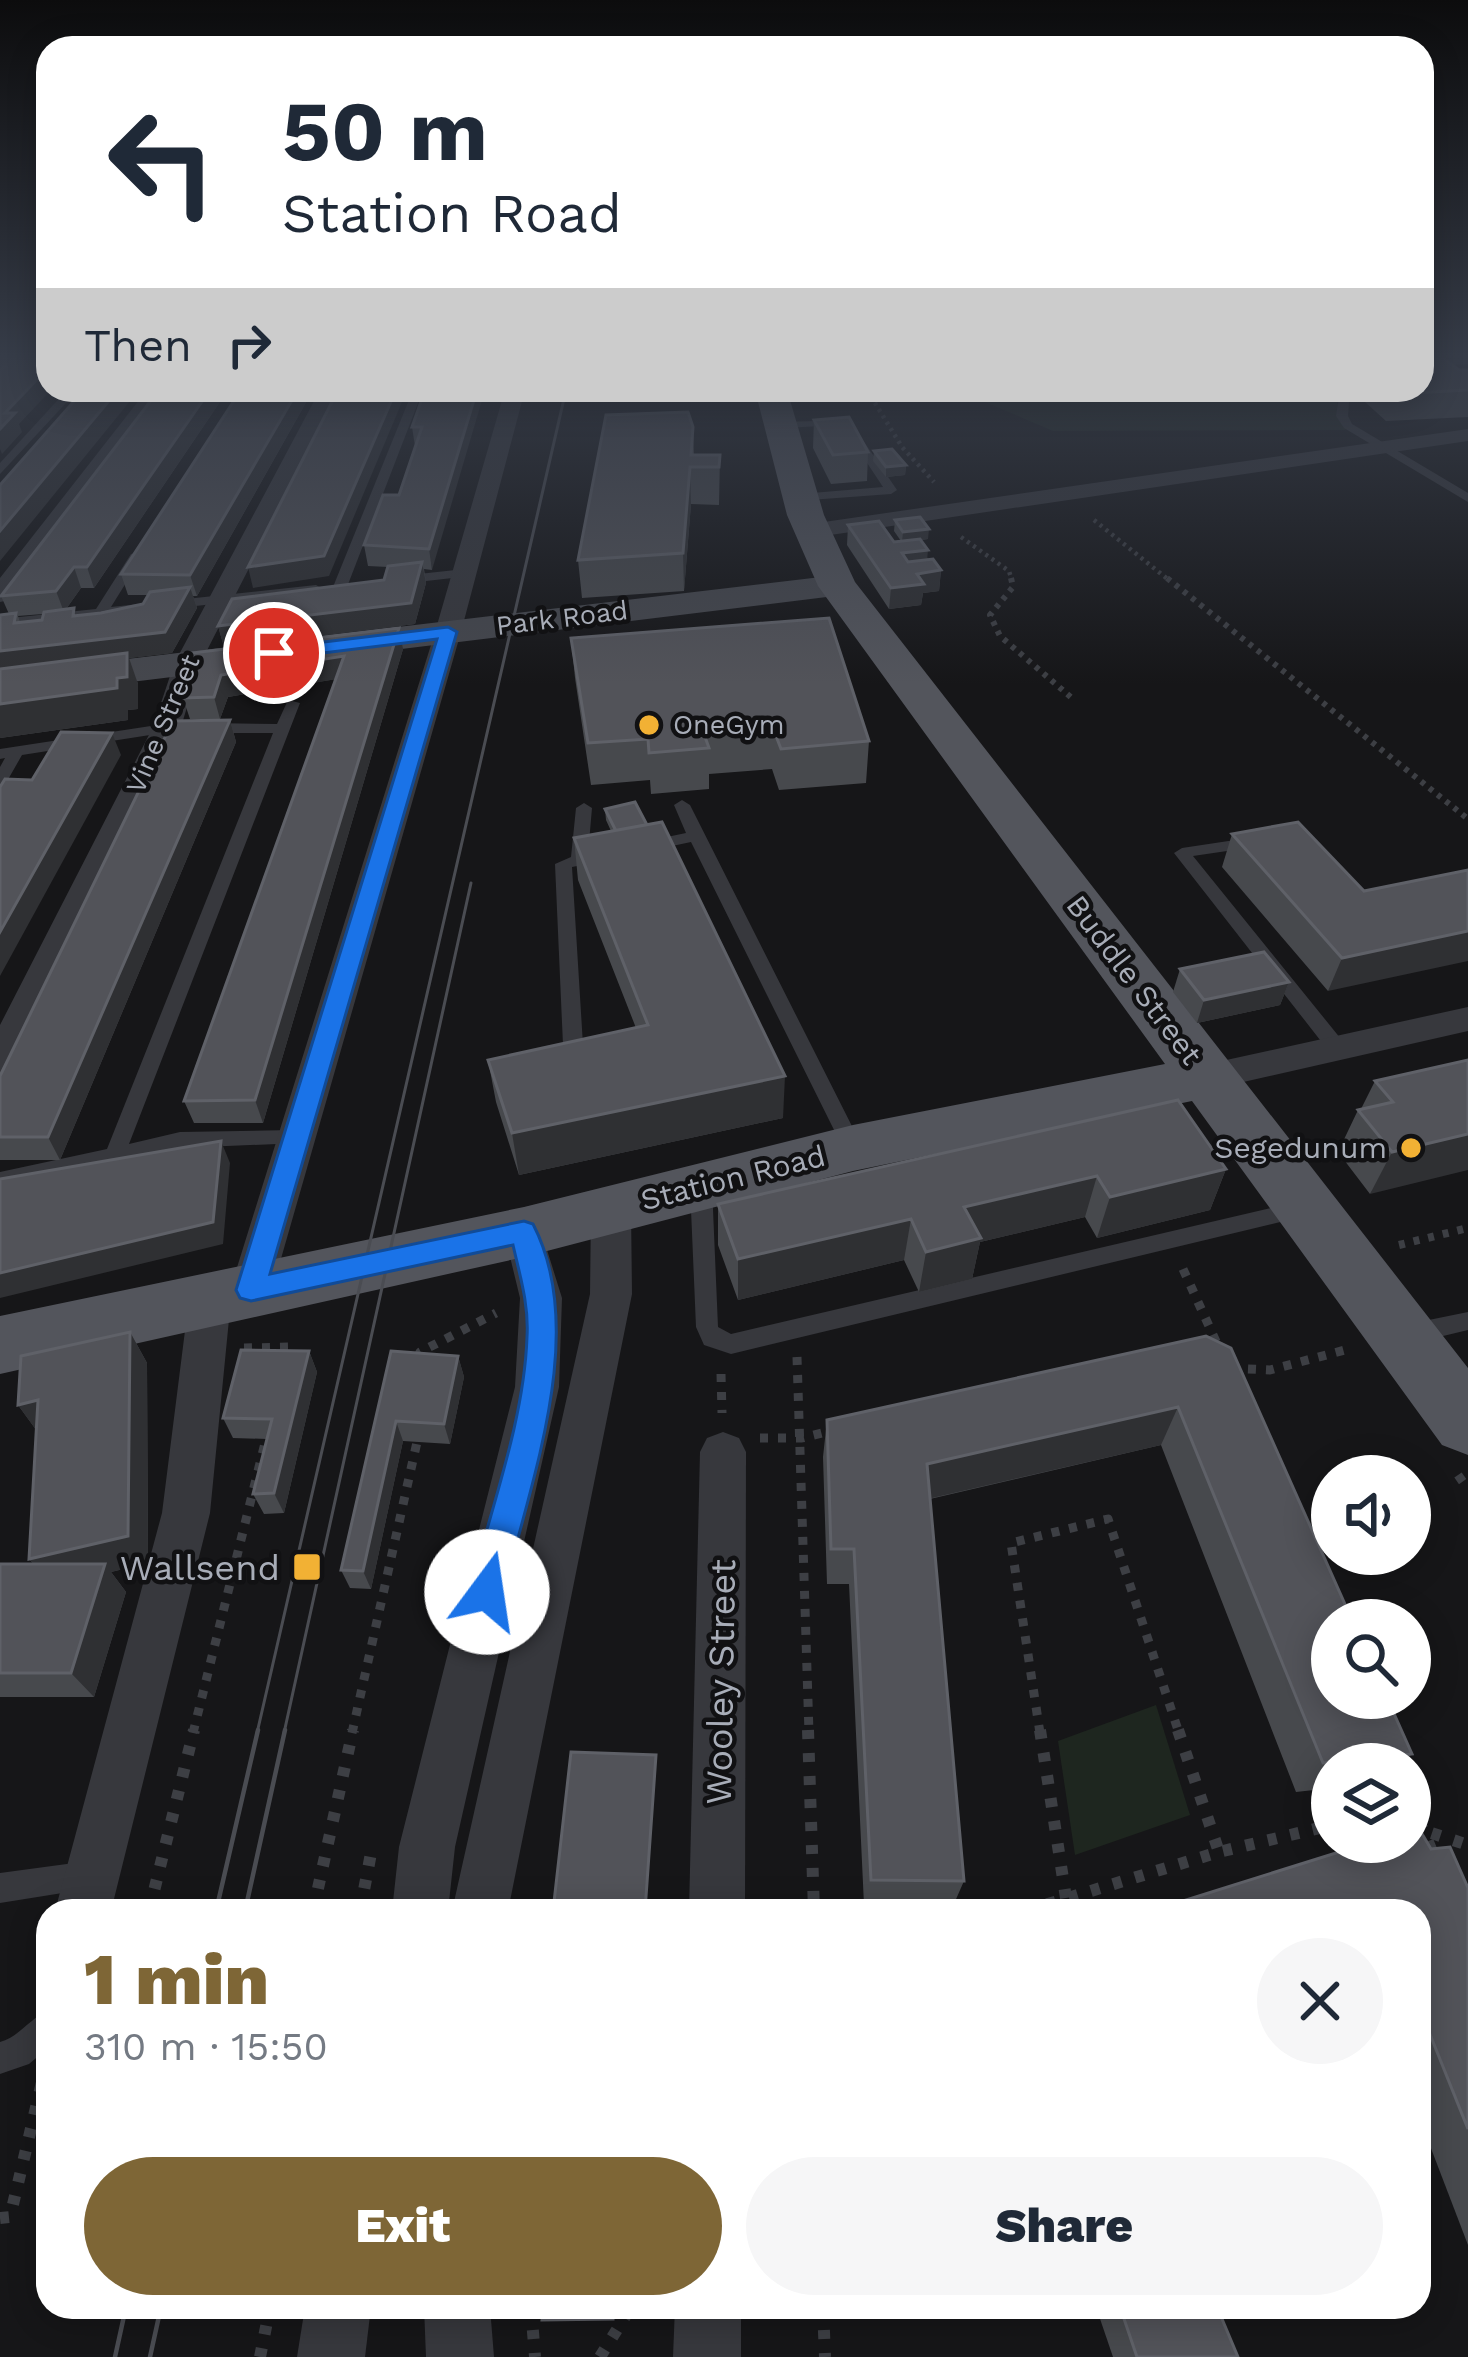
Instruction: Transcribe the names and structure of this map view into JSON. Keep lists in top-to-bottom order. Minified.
{"streets":{"main road":["Buddle Street","Station Road"],"street":["Park Road","Vine Street","Wooley Street"]},"crossings":[["Park Road","Vine Street"],["Park Road","Buddle Street"],["Buddle Street","Station Road"]],"places":{"other":["OneGym","Segedunum"],"transit":["Wallsend"]},"page":{"turn":["50 m","Station Road"],"then":"Then","heading":["1 min","310 m · 15:50"],"buttons":["Exit","Share"]}}
